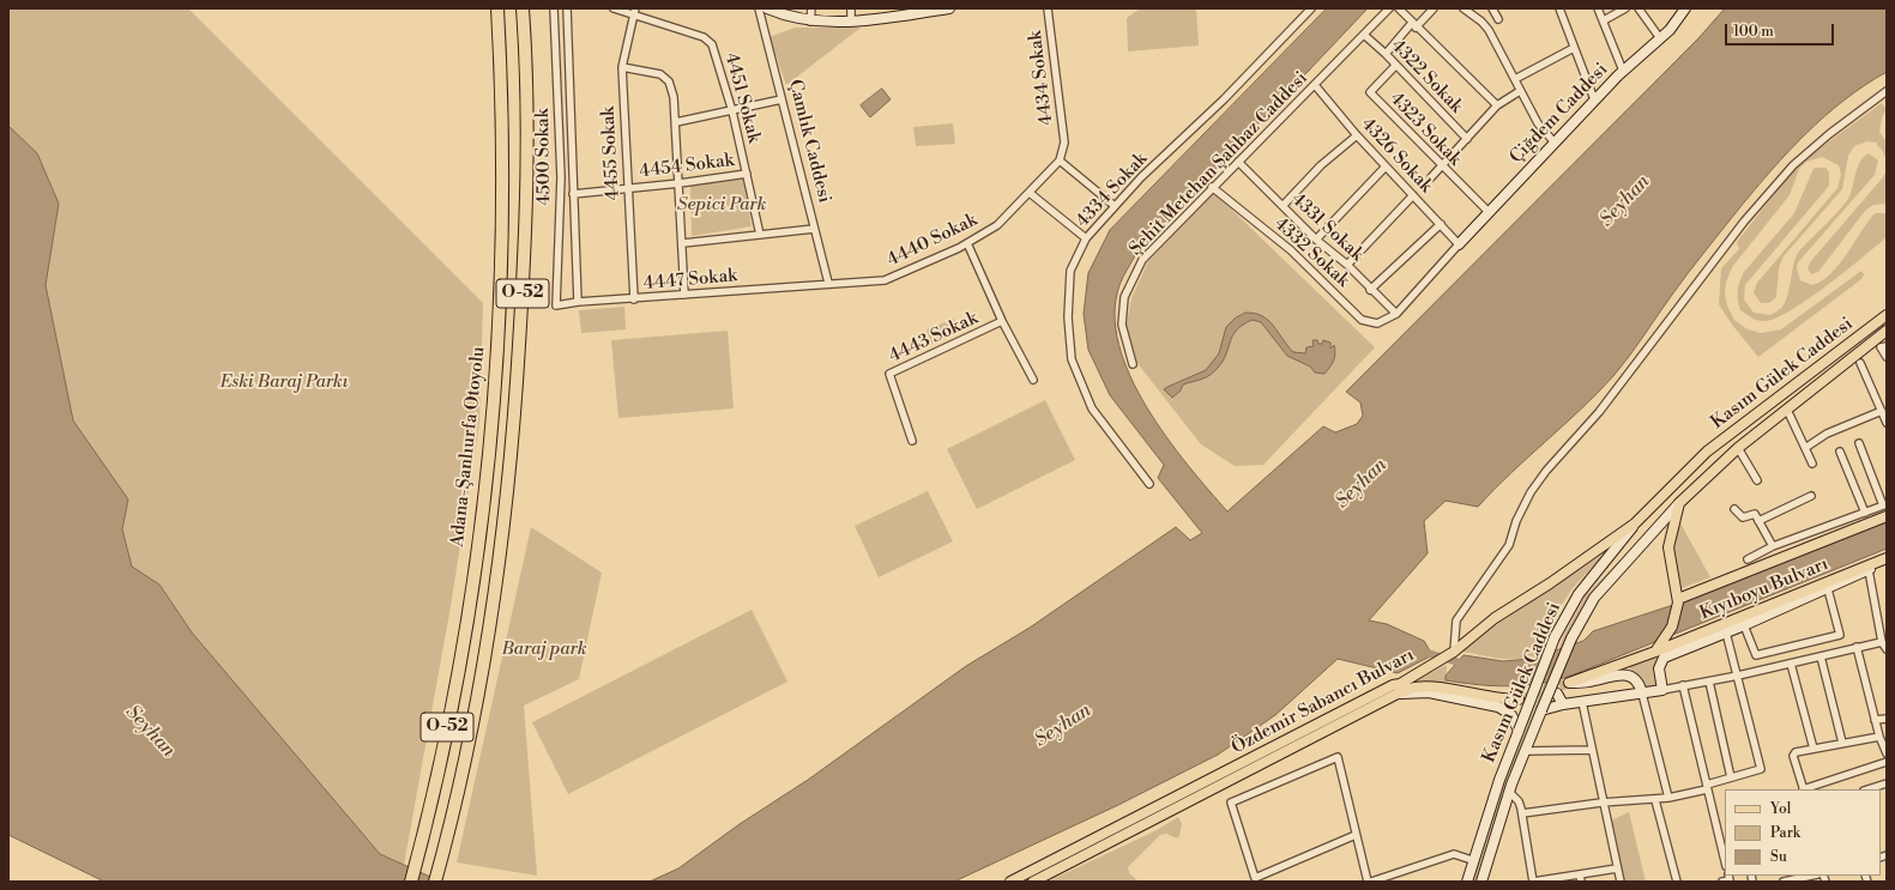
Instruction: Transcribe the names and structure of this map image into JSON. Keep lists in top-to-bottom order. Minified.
{"streets":{"highway":["O-52","Adana-Şanlıurfa Otoyolu"],"main road":["Çiğdem Caddesi","Kasım Gülek Caddesi","Kıyıboyu Bulvarı","Özdemir Sabancı Bulvarı"],"street":["4322 Sokak","4434 Sokak","4451 Sokak","4323 Sokak","Çamlık Caddesi","4455 Sokak","4326 Sokak","4500 Sokak","Şehit Metehan Şahbaz Caddesi","4454 Sokak","4334 Sokak","4331 Sokak","4440 Sokak","4332 Sokak","4447 Sokak","4443 Sokak"]},"crossings":[["4322 Sokak","4323 Sokak"],["4322 Sokak","Şehit Metehan Şahbaz Caddesi"],["4434 Sokak","4440 Sokak"],["4451 Sokak","4455 Sokak"],["4451 Sokak","4454 Sokak"],["Çiğdem Caddesi","4323 Sokak"],["Çiğdem Caddesi","4326 Sokak"],["Çamlık Caddesi","4440 Sokak"],["Çamlık Caddesi","4447 Sokak"],["4455 Sokak","4454 Sokak"],["4455 Sokak","4447 Sokak"],["4326 Sokak","Şehit Metehan Şahbaz Caddesi"],["4500 Sokak","4447 Sokak"],["Şehit Metehan Şahbaz Caddesi","4331 Sokak"],["Şehit Metehan Şahbaz Caddesi","4332 Sokak"],["4331 Sokak","4332 Sokak"],["4440 Sokak","4447 Sokak"],["Kasım Gülek Caddesi","Özdemir Sabancı Bulvarı"]],"water":["Seyhan"],"parks":["Sepici Park","Eski Baraj Parkı","Baraj park"],"legend":["Yol","Park","Su"],"scale_bar":"100 m"}
